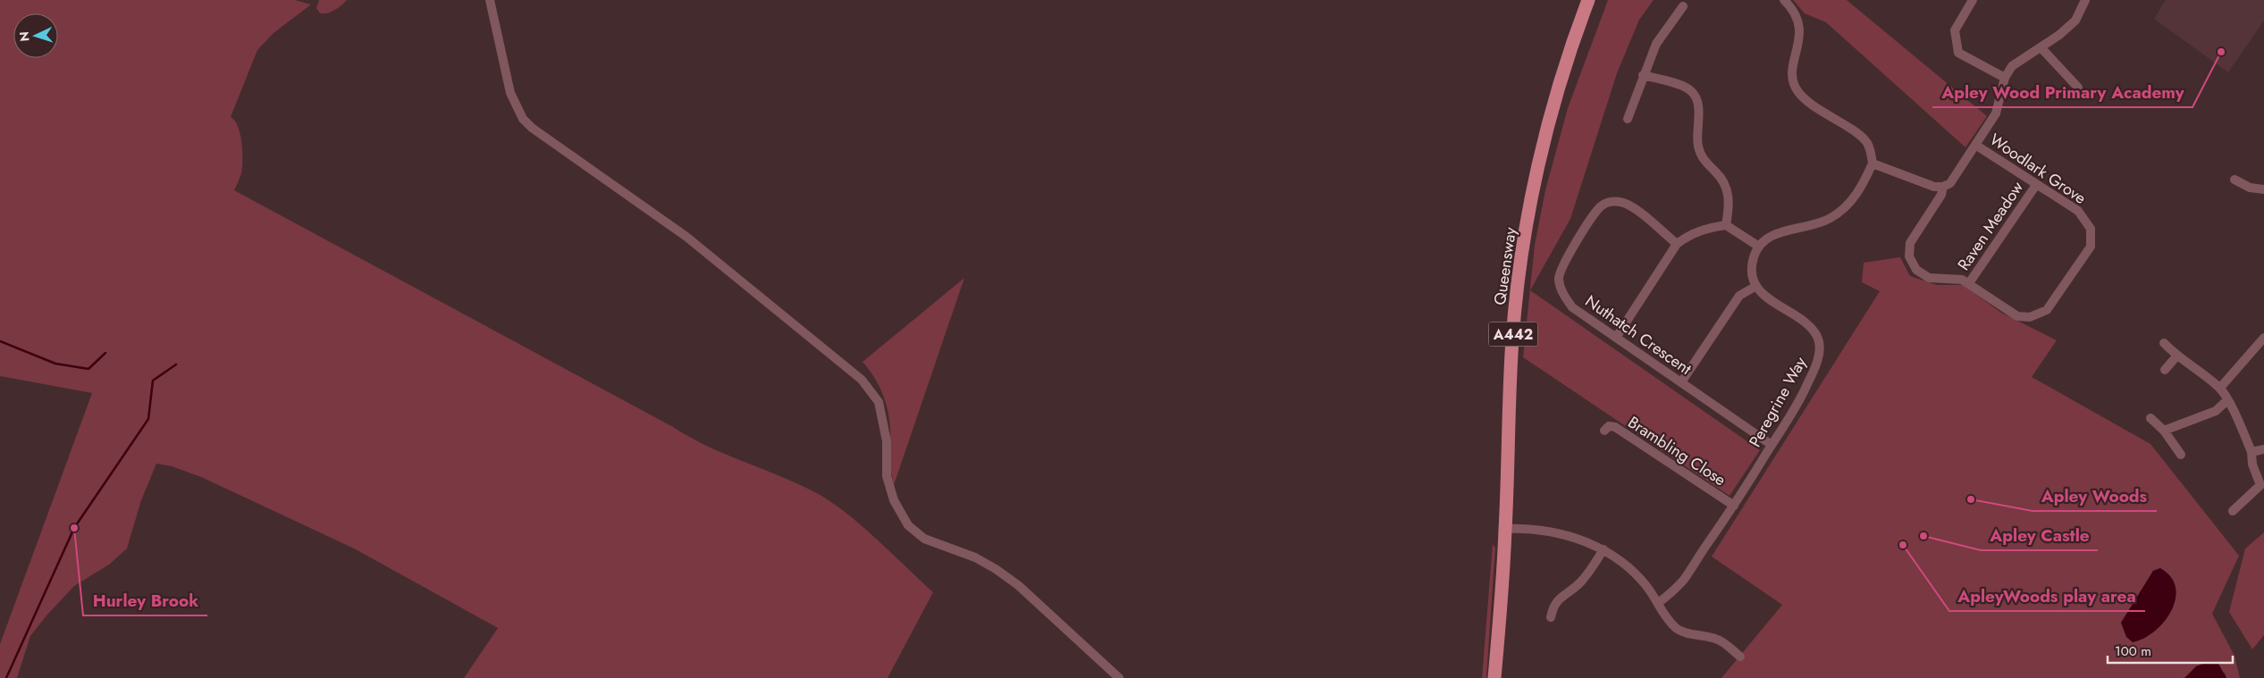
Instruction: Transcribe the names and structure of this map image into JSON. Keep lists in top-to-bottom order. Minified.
{"streets":{"main road":["Queensway","A442"],"street":["Woodlark Grove","Raven Meadow","Nuthatch Crescent","Peregrine Way","Brambling Close"]},"crossings":[["Woodlark Grove","Raven Meadow"],["Nuthatch Crescent","Peregrine Way"],["Peregrine Way","Brambling Close"]],"places":["Apley Wood Primary Academy","Apley Woods","Hurley Brook","Apley Castle","ApleyWoods play area"],"scale_bar":"100 m","north":"left"}
